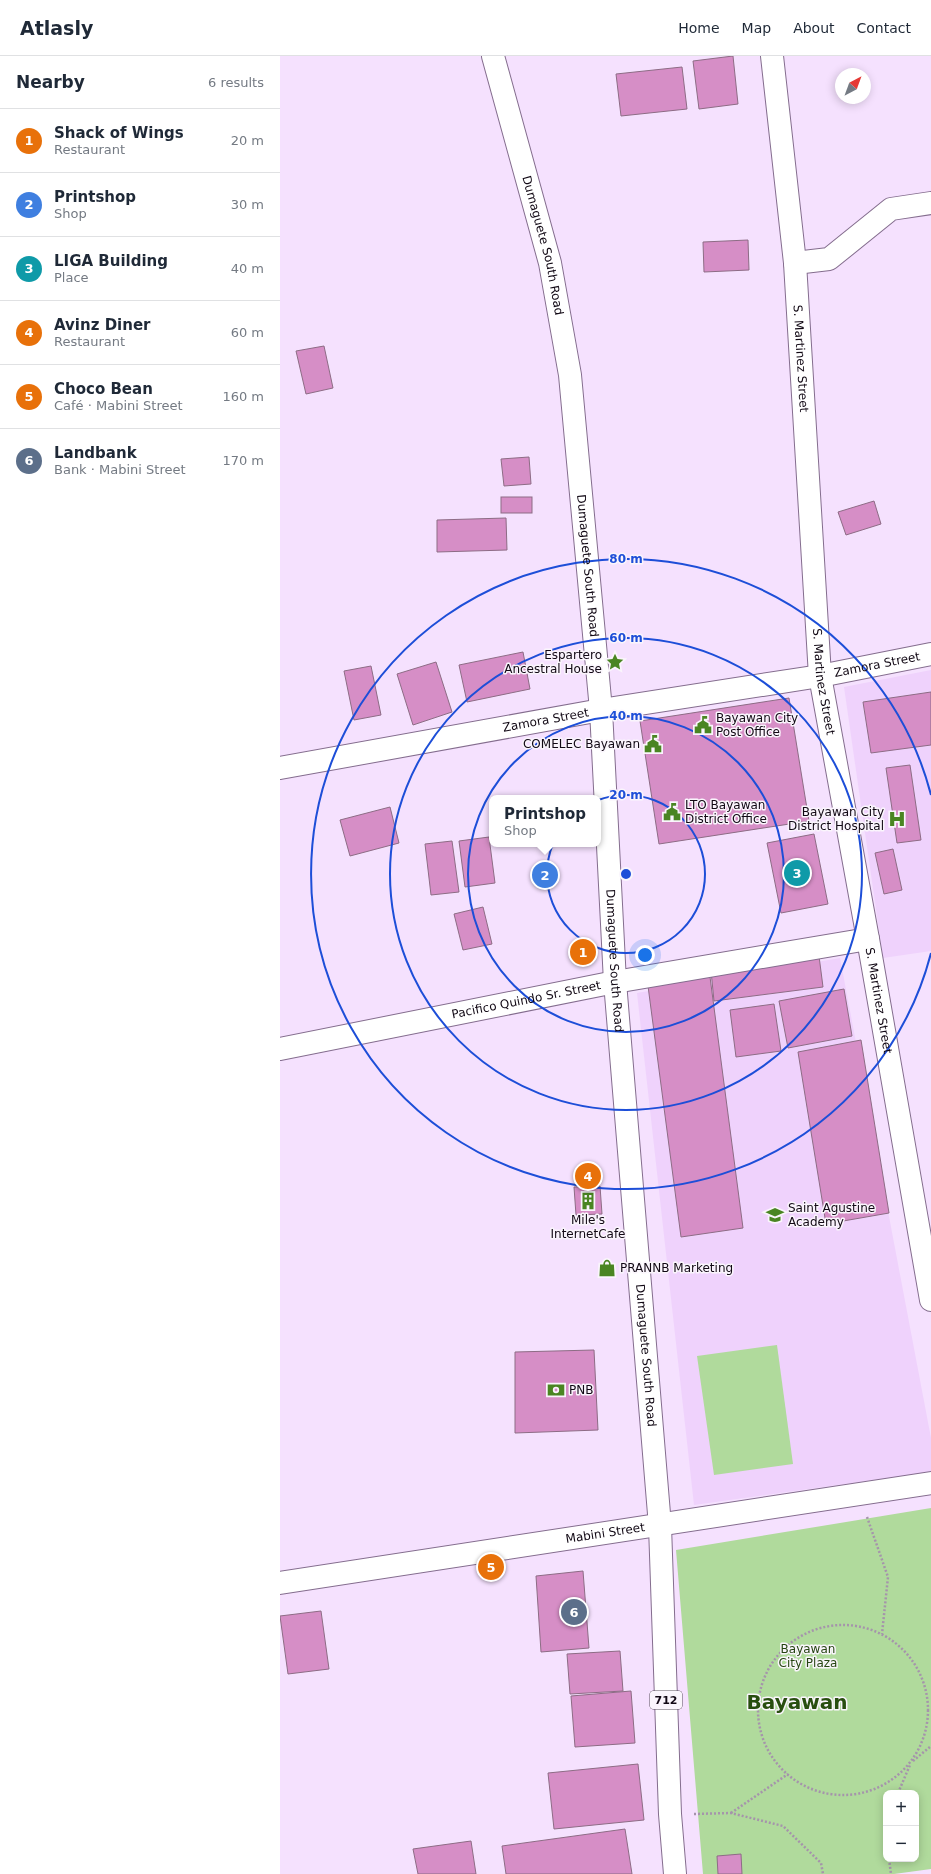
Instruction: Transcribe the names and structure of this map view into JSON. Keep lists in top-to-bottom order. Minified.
{"streets":{"main road":["Dumaguete South Road","S. Martinez Street","Zamora Street","Pacifico Quindo Sr. Street","Mabini Street","712"]},"crossings":[["Dumaguete South Road","Zamora Street"],["Dumaguete South Road","Pacifico Quindo Sr. Street"],["Dumaguete South Road","Mabini Street"],["S. Martinez Street","Zamora Street"],["S. Martinez Street","Pacifico Quindo Sr. Street"]],"districts":["Bayawan"],"parks":["Bayawan City Plaza"],"places":{"place":["Espartero Ancestral House"],"public building":["Bayawan City Post Office","COMELEC Bayawan","LTO Bayawan District Office"],"hospital":["Bayawan City District Hospital"],"building":["Mile's InternetCafe"],"school or university":["Saint Agustine Academy"],"shop":["PRANNB Marketing"],"bank":["PNB"]},"north":"top right","page":{"header":"Atlasly","nav":["Home","Map","About","Contact"],"heading":["Nearby","6 results"],"list":[{"mark":"1","name":"Shack of Wings","note":"Restaurant","value":"20 m"},{"mark":"2","name":"Printshop","note":"Shop","value":"30 m"},{"mark":"3","name":"LIGA Building","note":"Place","value":"40 m"},{"mark":"4","name":"Avinz Diner","note":"Restaurant","value":"60 m"},{"mark":"5","name":"Choco Bean","note":"Café · Mabini Street","value":"160 m"},{"mark":"6","name":"Landbank","note":"Bank · Mabini Street","value":"170 m"}],"popup":["Printshop","Shop"],"pins":["3","2","1","4","5","6"],"map_buttons":["+","−"]},"rings":["80 m","60 m","40 m","20 m"]}
